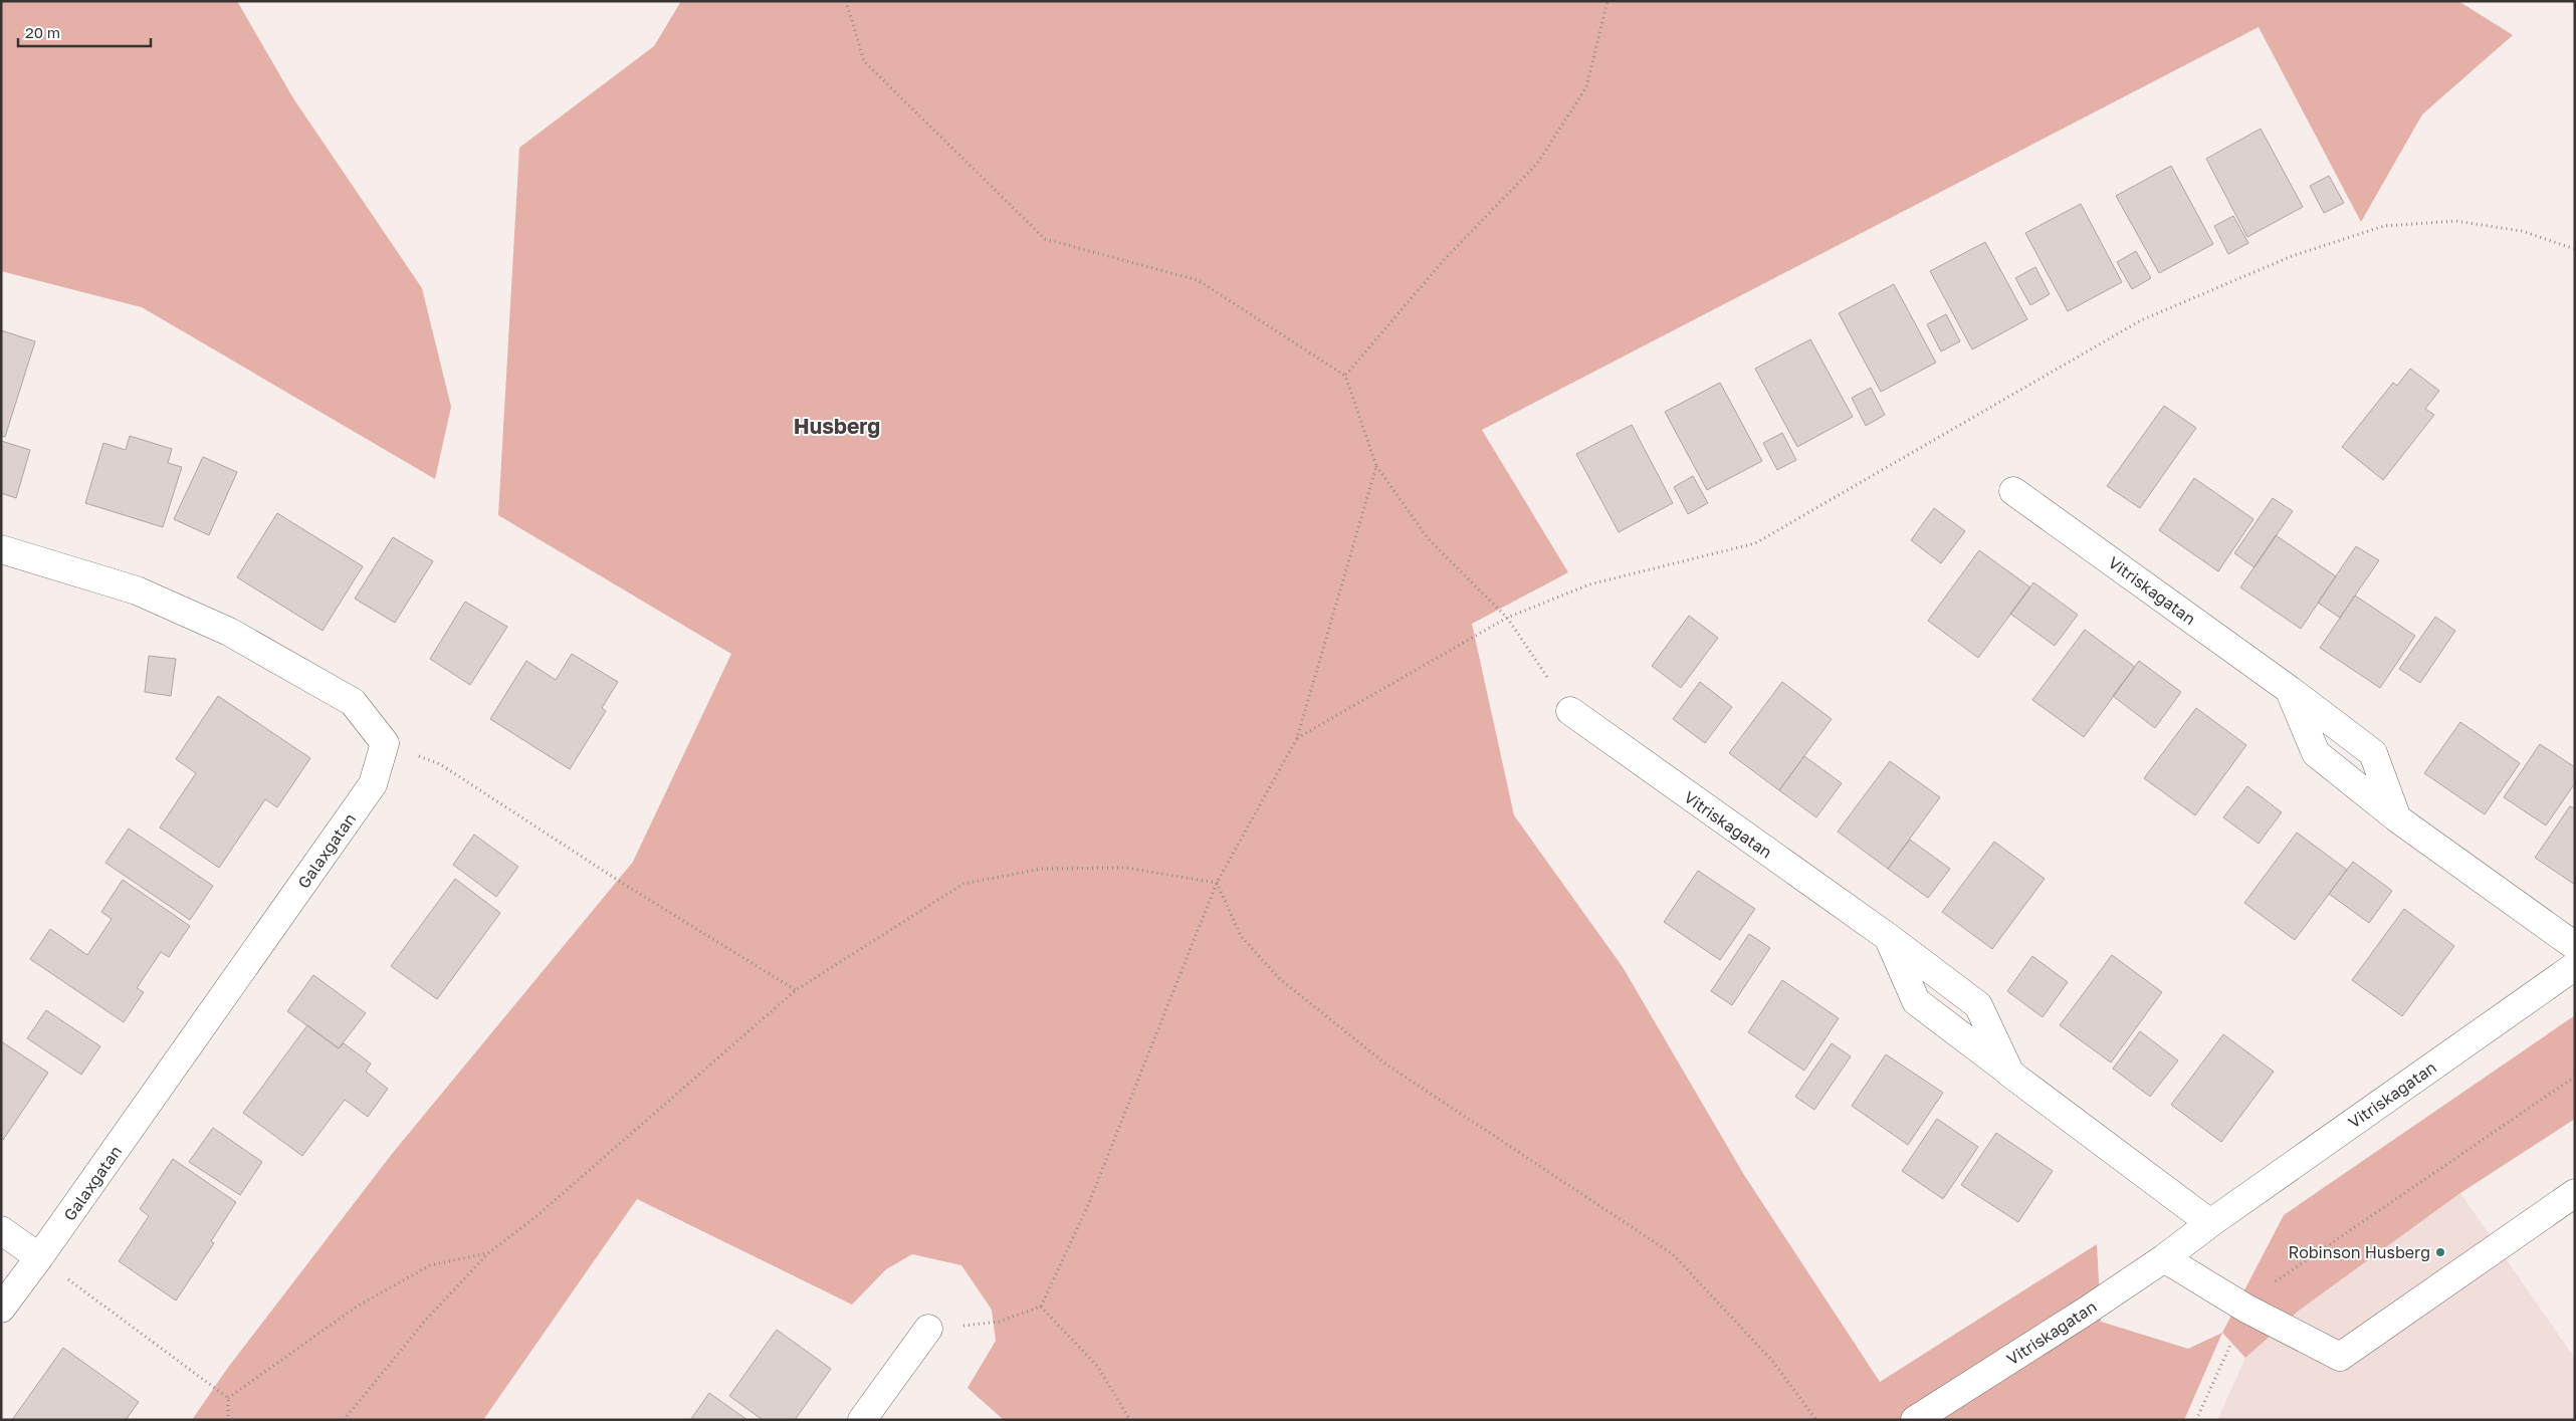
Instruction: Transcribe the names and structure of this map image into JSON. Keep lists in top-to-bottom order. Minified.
{"streets":{"street":["Vitriskagatan","Galaxgatan"]},"districts":["Husberg"],"places":["Robinson Husberg"],"scale_bar":"20 m"}
